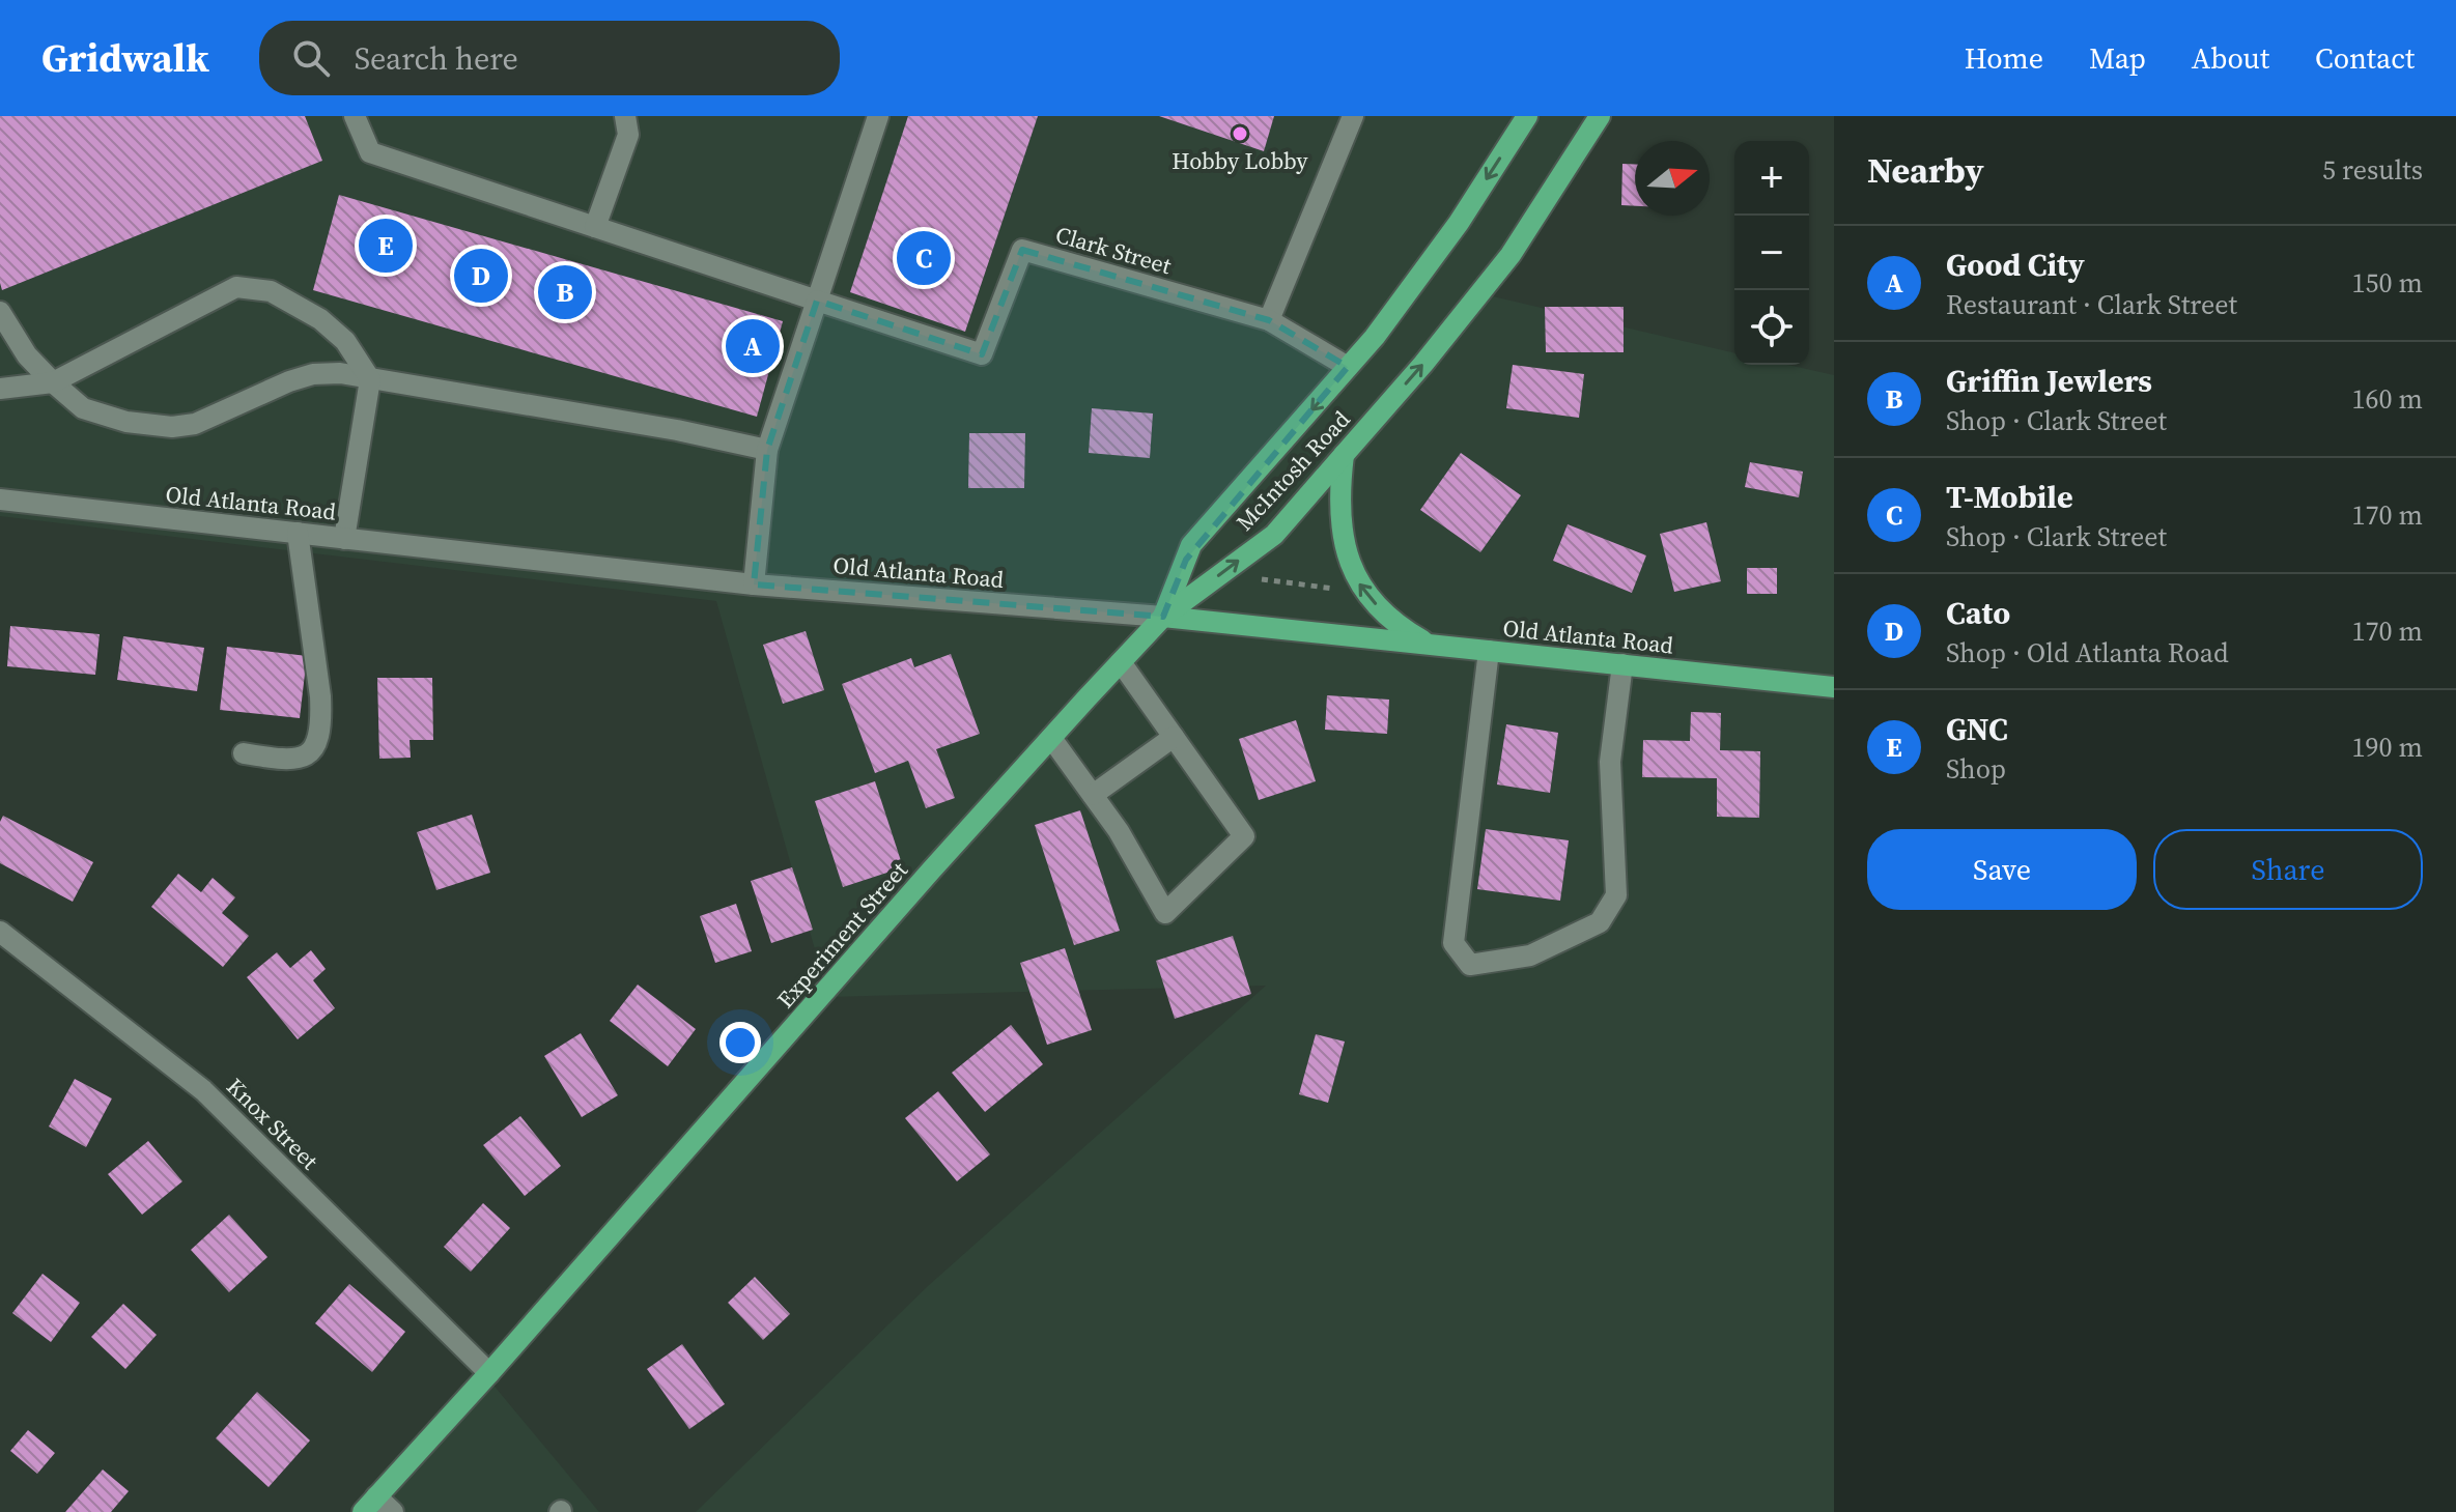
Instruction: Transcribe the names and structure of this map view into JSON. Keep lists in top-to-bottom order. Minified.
{"streets":{"main road":["McIntosh Road","Old Atlanta Road","Experiment Street"],"street":["Clark Street","Knox Street"]},"crossings":[["McIntosh Road","Old Atlanta Road"],["McIntosh Road","Experiment Street"],["Old Atlanta Road","Experiment Street"],["Experiment Street","Knox Street"]],"places":["Hobby Lobby"],"north":"right","page":{"header":"Gridwalk","search":"Search here","nav":["Home","Map","About","Contact"],"heading":["Nearby","5 results"],"map_buttons":["+","−"],"pins":["E","C","D","B","A"],"list":[{"mark":"A","name":"Good City","note":"Restaurant · Clark Street","value":"150 m"},{"mark":"B","name":"Griffin Jewlers","note":"Shop · Clark Street","value":"160 m"},{"mark":"C","name":"T-Mobile","note":"Shop · Clark Street","value":"170 m"},{"mark":"D","name":"Cato","note":"Shop · Old Atlanta Road","value":"170 m"},{"mark":"E","name":"GNC","note":"Shop","value":"190 m"}],"buttons":["Save","Share"]}}
